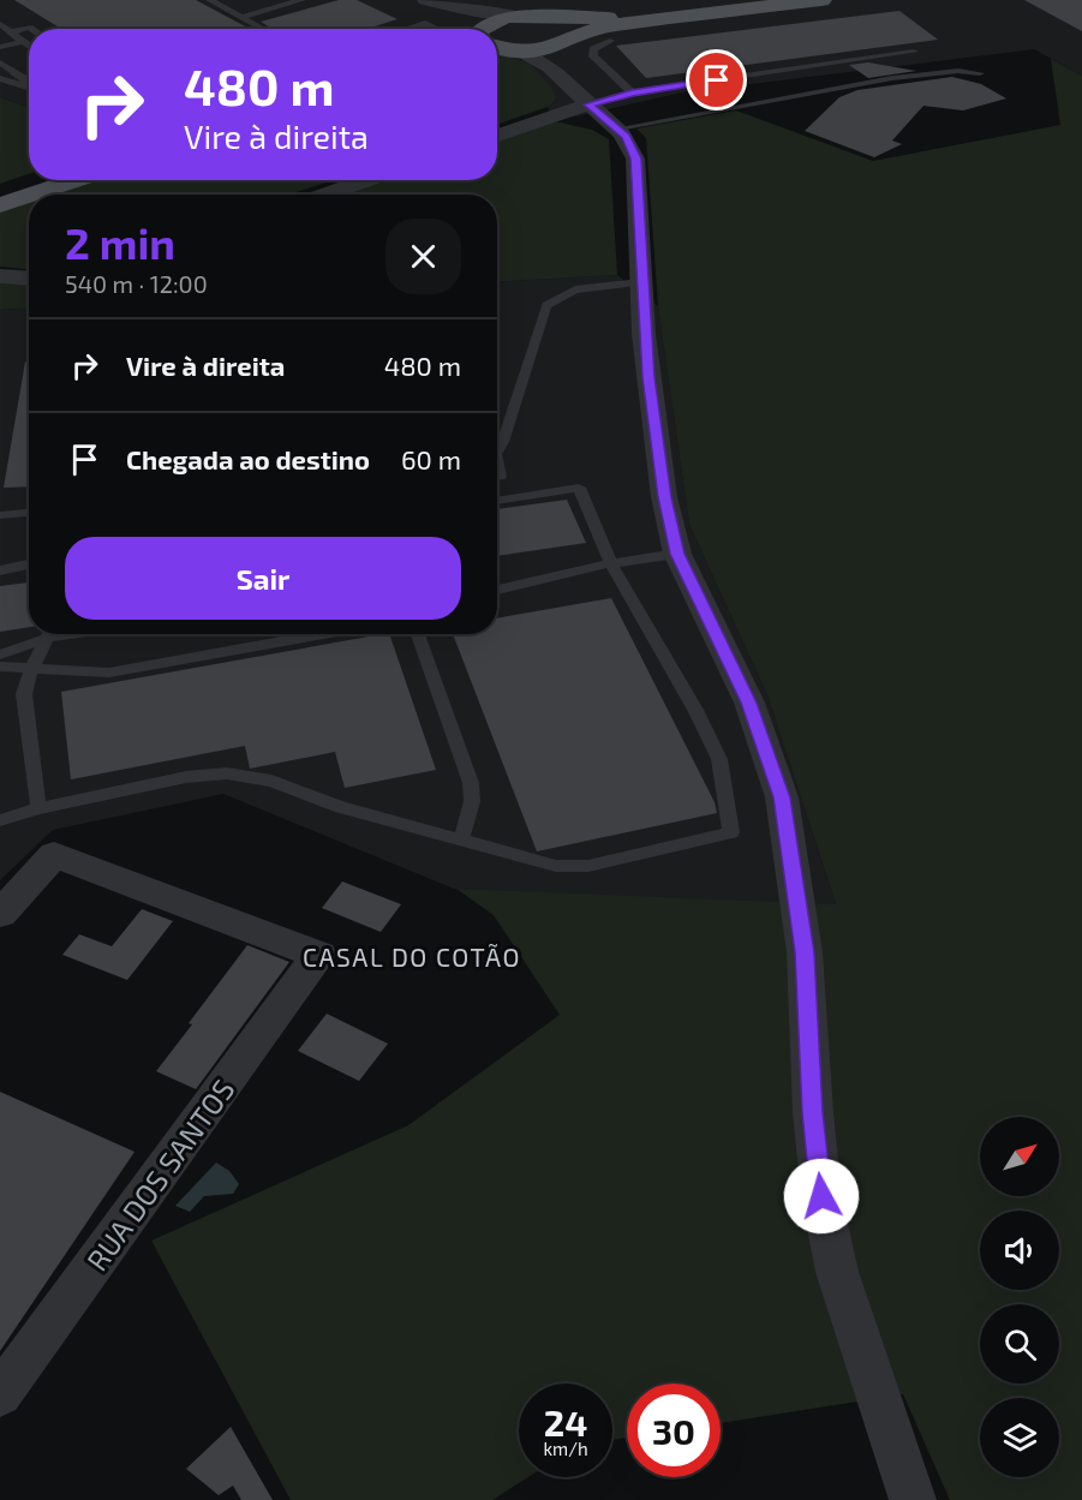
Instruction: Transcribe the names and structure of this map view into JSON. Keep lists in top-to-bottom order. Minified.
{"streets":{"street":["RUA DOS SANTOS"]},"districts":["CASAL DO COTÃO"],"north":"top right","page":{"turn":["480 m","Vire à direita"],"heading":["2 min","540 m · 12:00"],"list":[{"name":"Vire à direita","value":"480 m"},{"name":"Chegada ao destino","value":"60 m"}],"buttons":"Sair","speed":"24 km/h","limit":"30"}}
